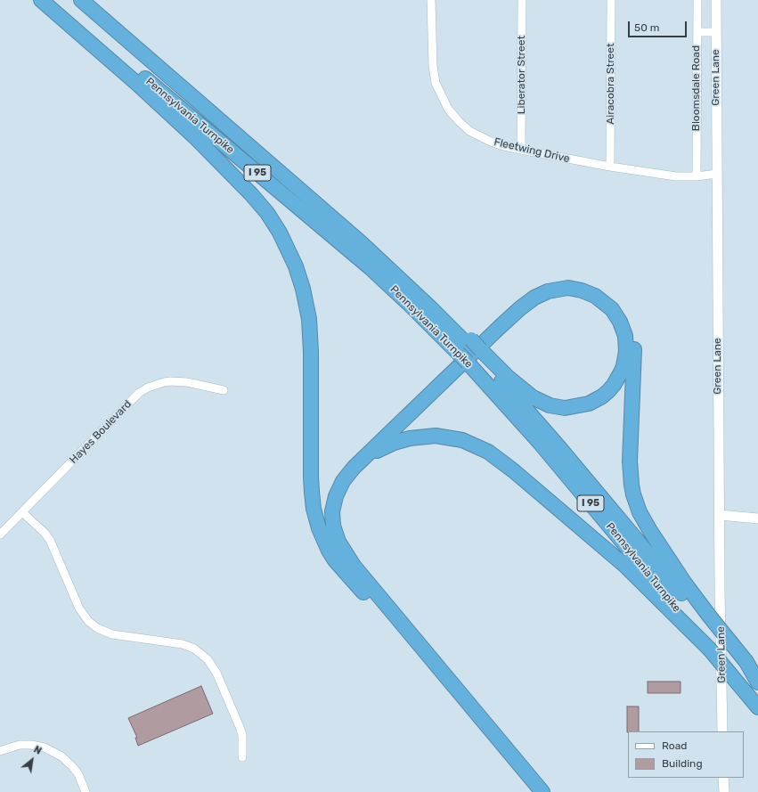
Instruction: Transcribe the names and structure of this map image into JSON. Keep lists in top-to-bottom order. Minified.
{"streets":{"highway":["Pennsylvania Turnpike","I 95"],"street":["Liberator Street","Green Lane","Airacobra Street","Bloomsdale Road","Fleetwing Drive","Hayes Boulevard"]},"crossings":[["Liberator Street","Fleetwing Drive"],["Green Lane","Fleetwing Drive"],["Airacobra Street","Fleetwing Drive"],["Bloomsdale Road","Fleetwing Drive"]],"legend":["Road","Building"],"scale_bar":"50 m","north":"top right"}
